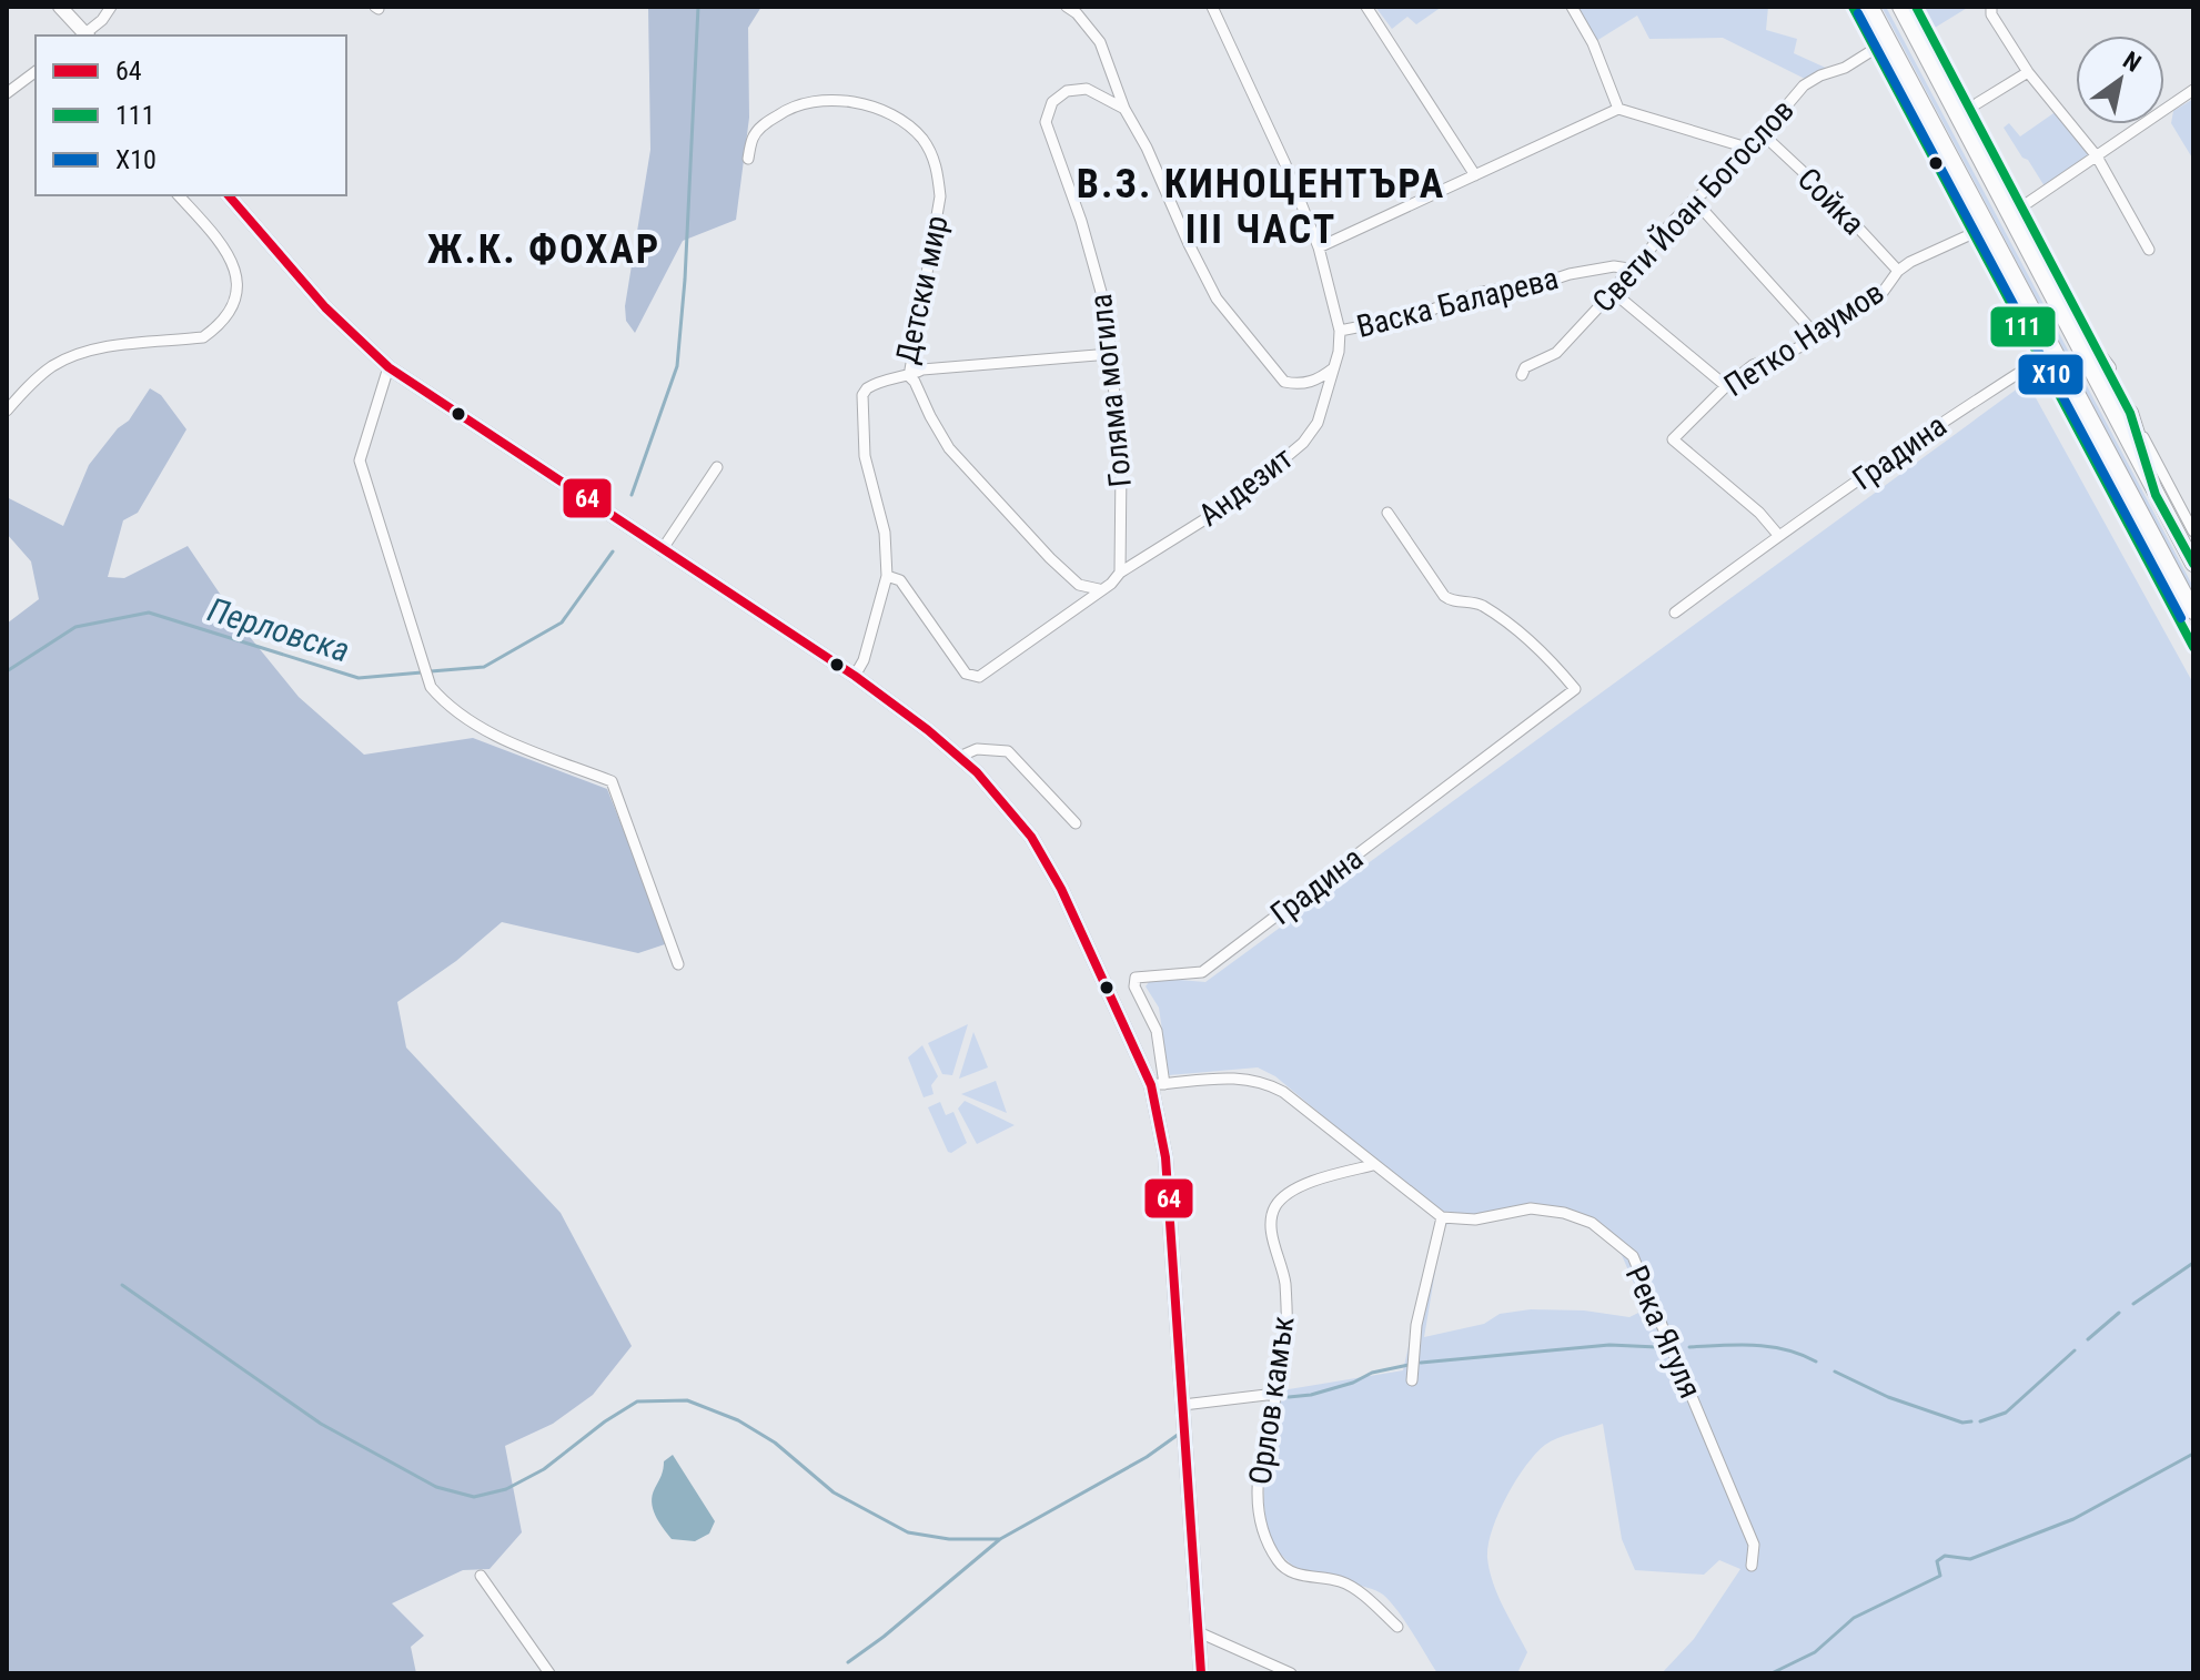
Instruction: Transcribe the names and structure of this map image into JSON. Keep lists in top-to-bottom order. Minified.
{"streets":{"street":["Сойка","Свети Йоан Богослов","Детски мир","Васка Баларева","Петко Наумов","Голяма могила","Градина","Андезит","Река Ягуля","Орлов камък"]},"crossings":[["Сойка","Свети Йоан Богослов"],["Сойка","Петко Наумов"],["Свети Йоан Богослов","Васка Баларева"],["Петко Наумов","Градина"],["Голяма могила","Андезит"]],"districts":["В.З. КИНОЦЕНТЪРА ІІІ ЧАСТ","Ж.К. ФОХАР"],"water":["Перловска"],"lines":["transit line 111","transit line Х10","transit line 64"],"legend":["64","111","Х10"],"north":"top right"}
